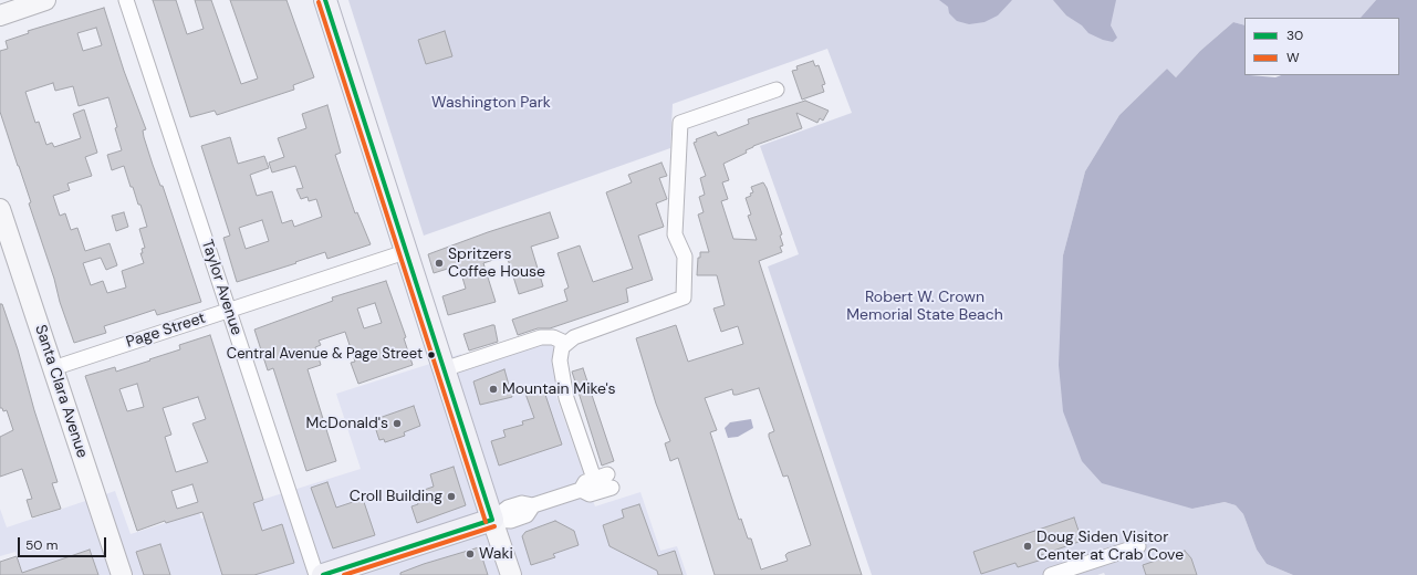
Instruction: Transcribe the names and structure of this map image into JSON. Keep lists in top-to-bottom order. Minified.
{"streets":{"street":["Taylor Avenue","Page Street","Santa Clara Avenue"]},"crossings":[["Taylor Avenue","Page Street"],["Page Street","Santa Clara Avenue"]],"parks":["Washington Park","Robert W. Crown Memorial State Beach"],"places":["Spritzers Coffee House","Central Avenue & Page Street","Mountain Mike's","McDonald's","Croll Building","Doug Siden Visitor Center at Crab Cove","Waki"],"lines":["transit line 30","transit line W"],"legend":["30","W"],"scale_bar":"50 m"}
